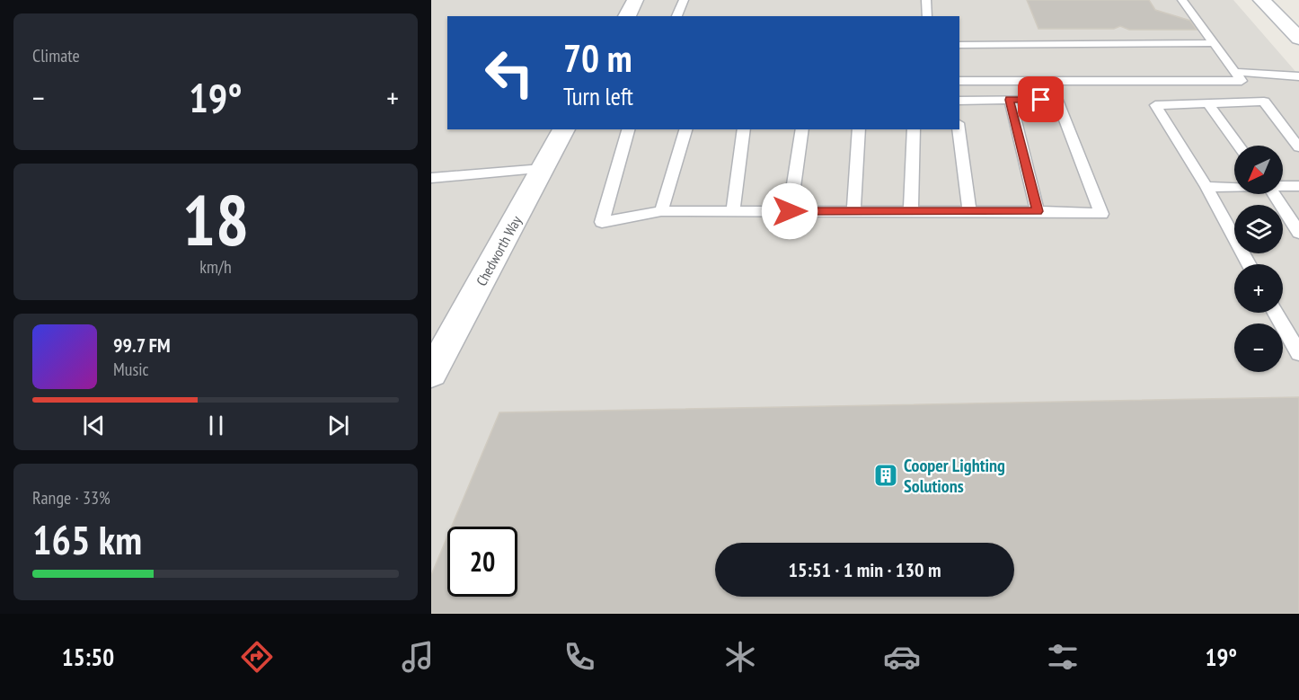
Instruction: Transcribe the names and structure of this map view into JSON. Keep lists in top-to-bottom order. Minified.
{"streets":{"street":["Chedworth Way"]},"places":{"building":["Cooper Lighting Solutions"]},"north":"bottom left","page":{"tile":["Climate",["18","km/h"],["Range · 33%","165 km"]],"turn":["70 m","Turn left"],"heat":["−","19°","+"],"map_buttons":["+","−"],"song":["99.7 FM","Music"],"limit":"20","trip":"15:51 · 1 min · 130 m","tabs":["15:50","19°"]}}
